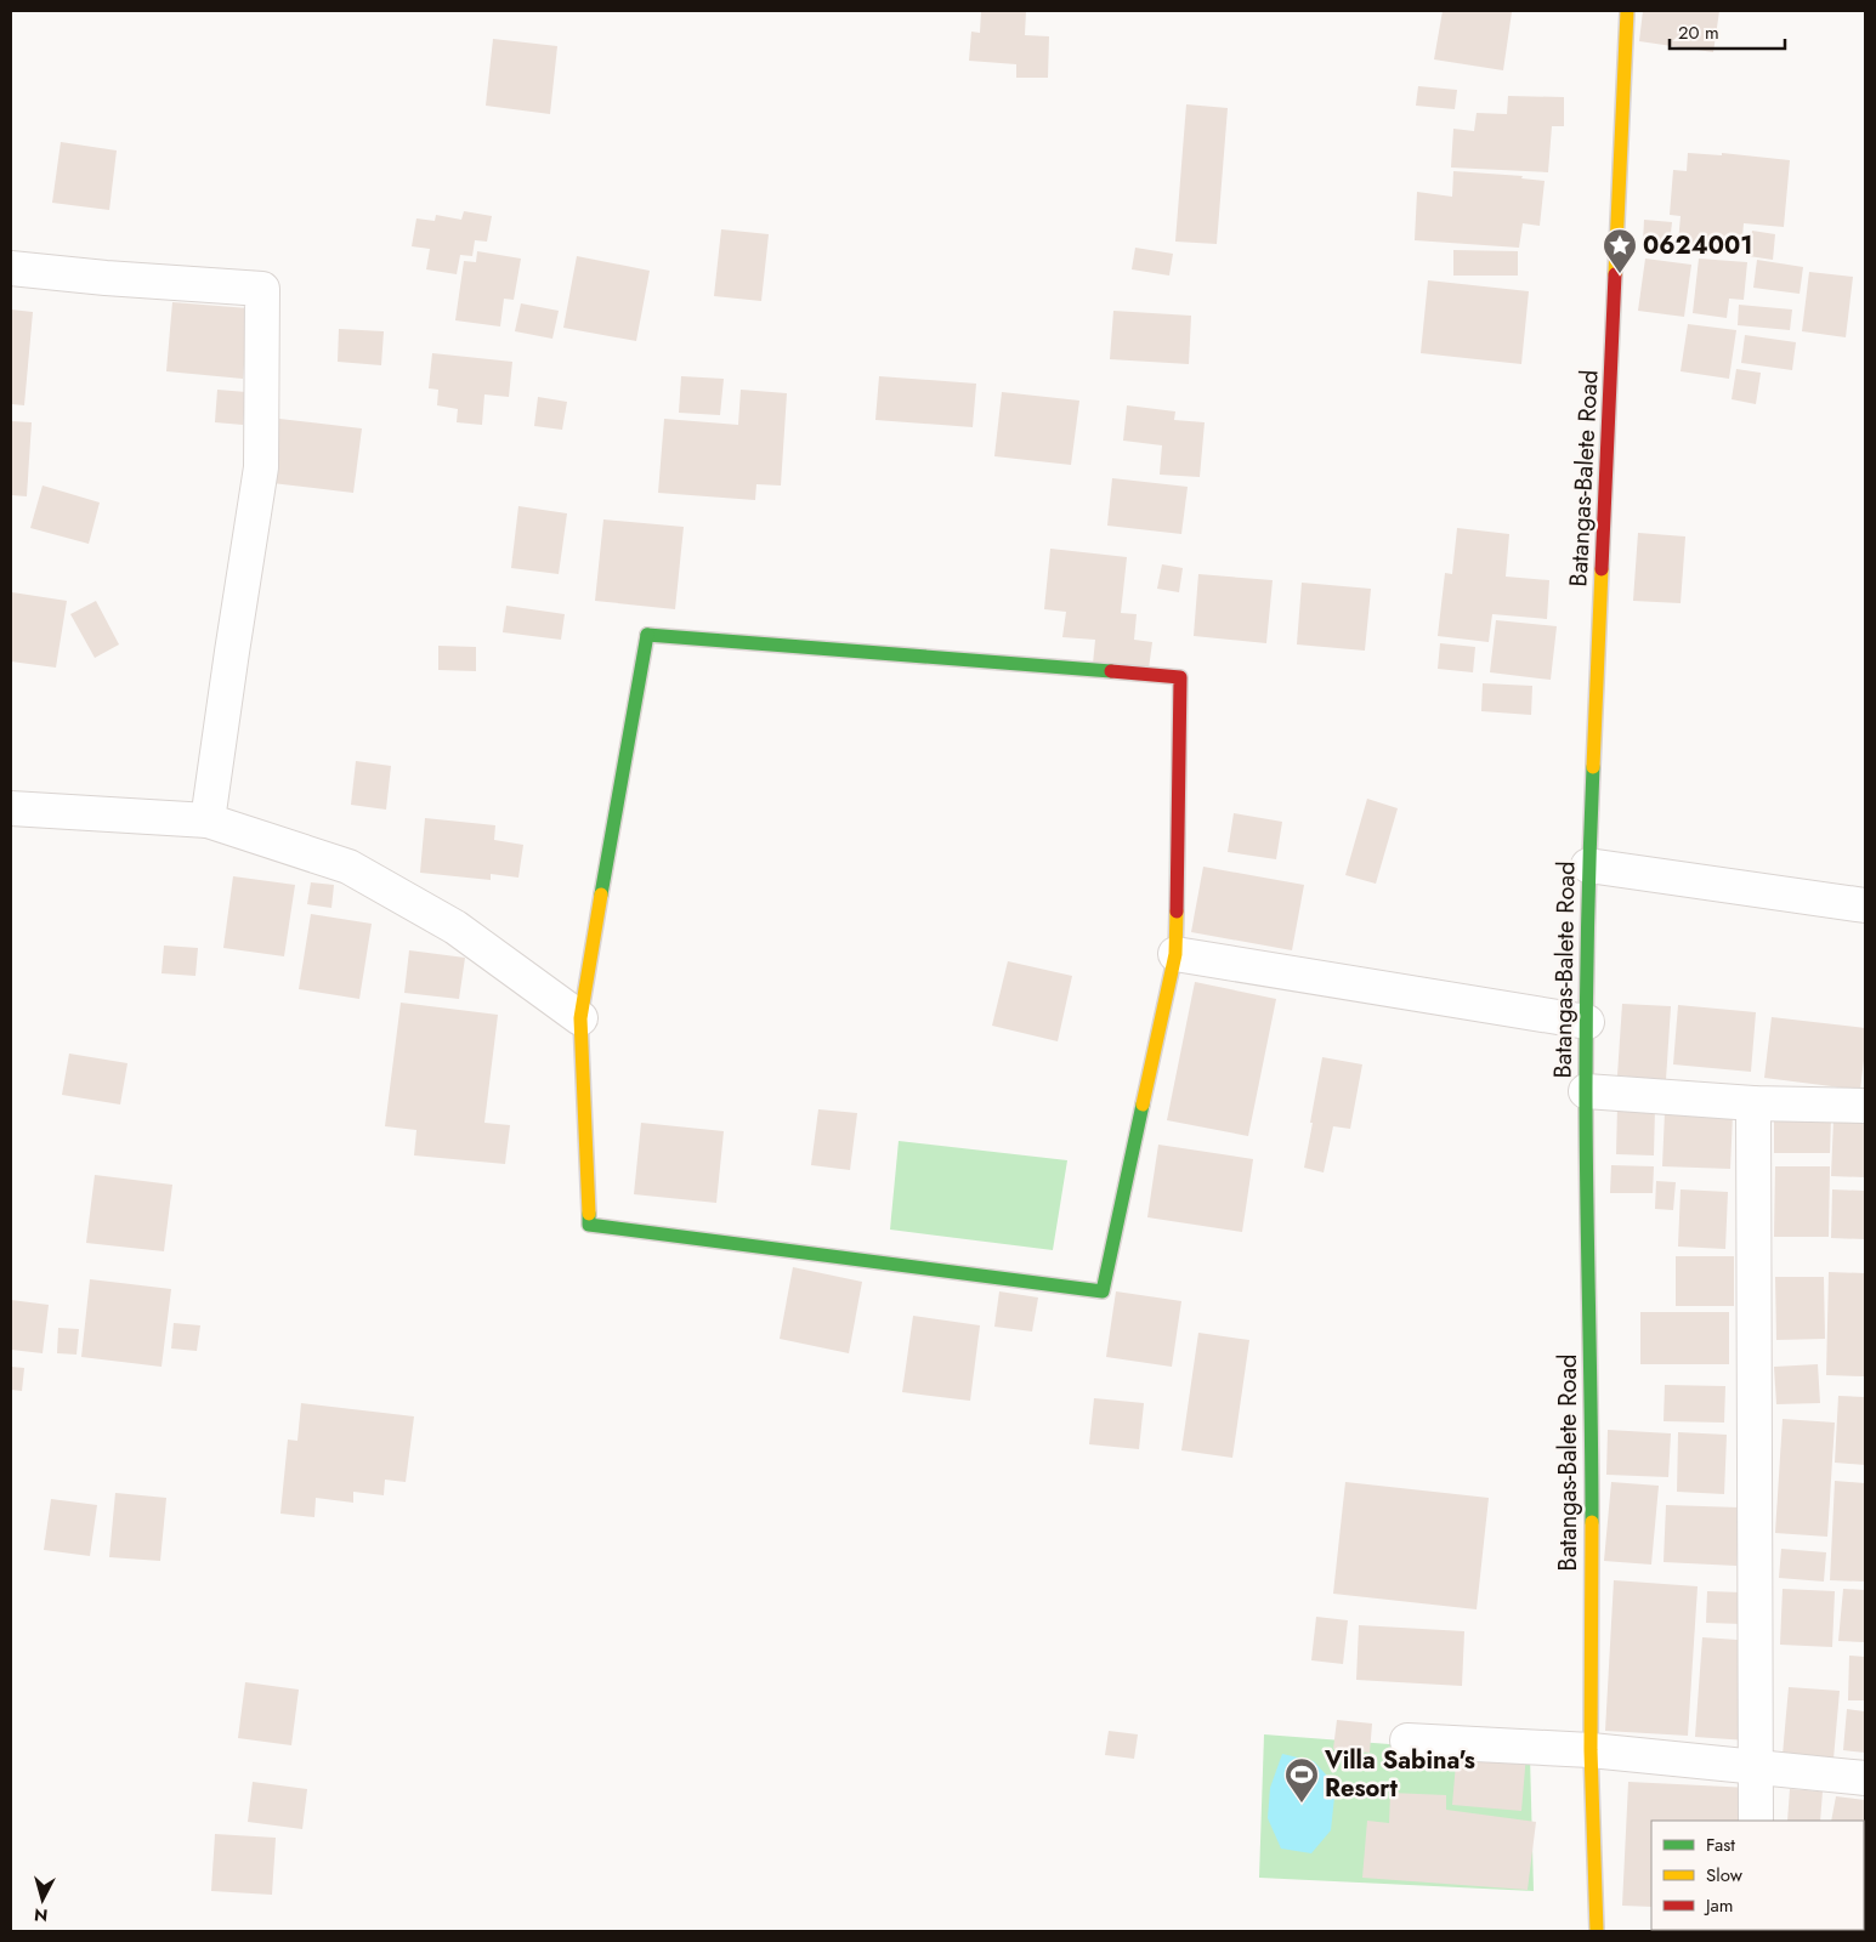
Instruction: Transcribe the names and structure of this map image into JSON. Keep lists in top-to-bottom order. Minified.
{"streets":{"street":["Batangas-Balete Road"]},"places":{"place":["0624001"],"sports":["Villa Sabina's Resort"]},"legend":["Fast","Slow","Jam"],"scale_bar":"20 m","north":"bottom"}
